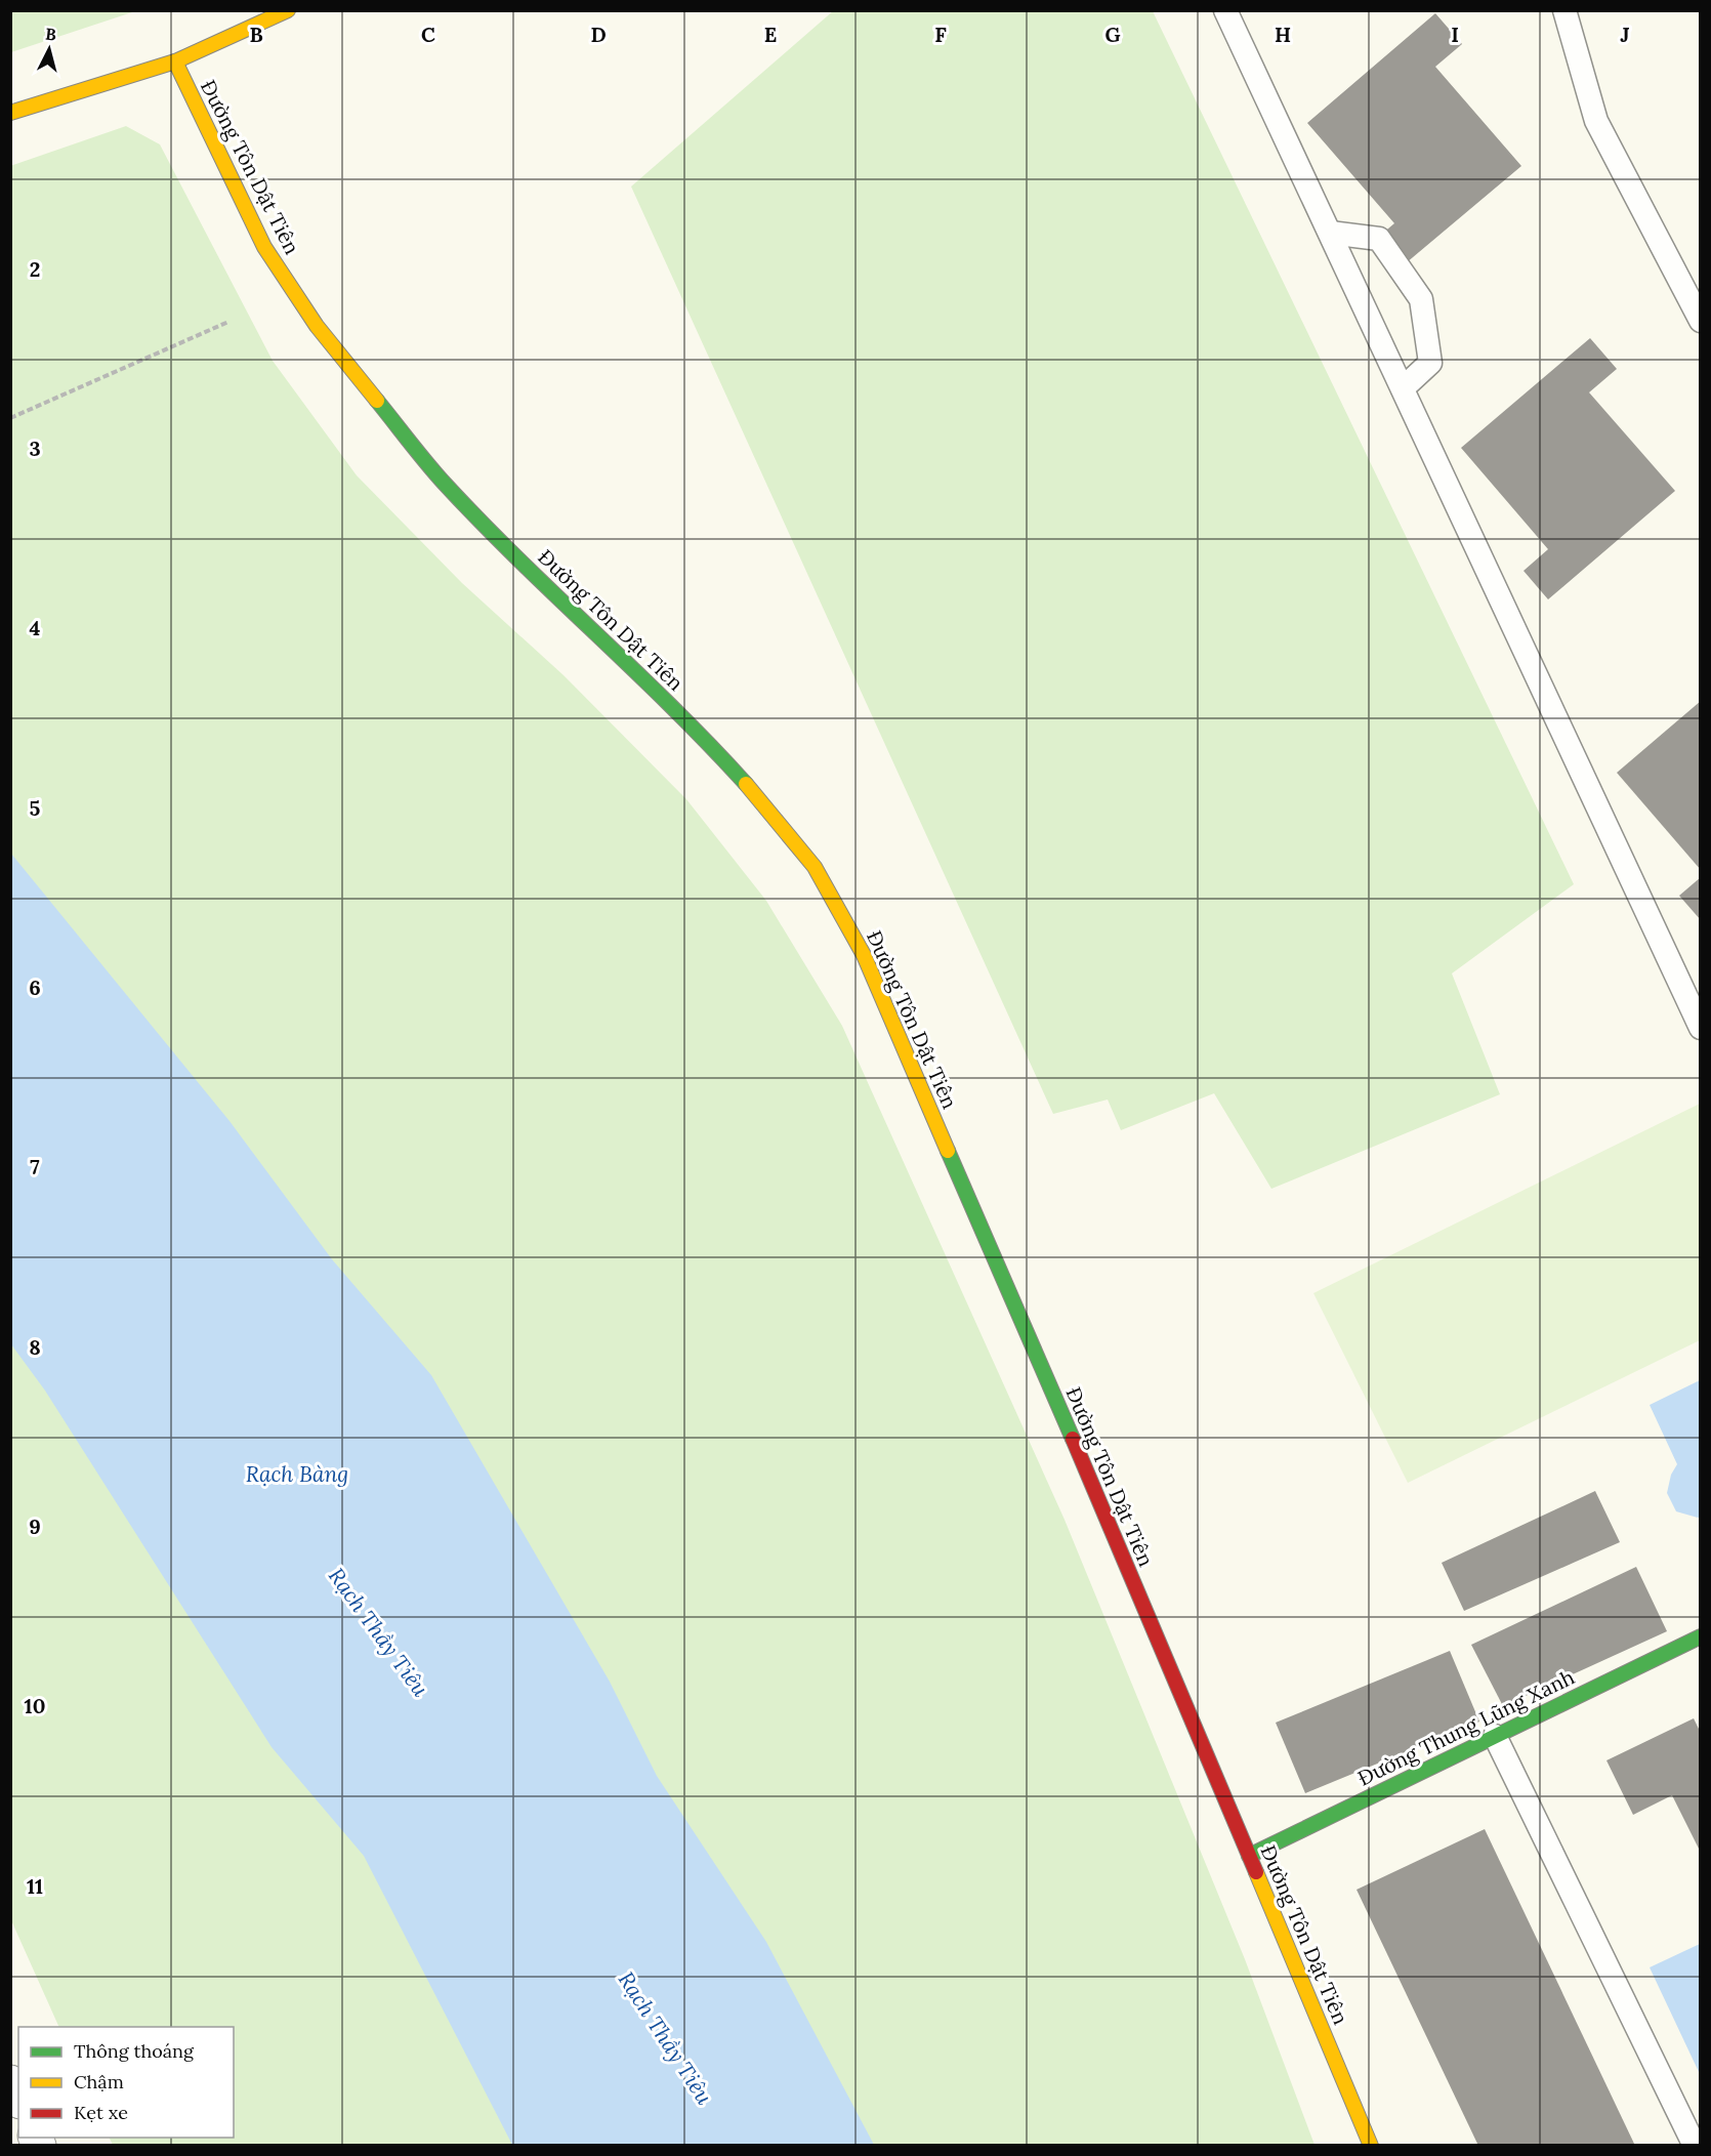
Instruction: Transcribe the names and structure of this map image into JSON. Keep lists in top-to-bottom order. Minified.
{"streets":{"street":["Đường Tôn Dật Tiên","Đường Thung Lũng Xanh"]},"crossings":[["Đường Tôn Dật Tiên","Đường Thung Lũng Xanh"]],"water":["Rạch Bàng","Rạch Thầy Tiêu"],"legend":["Thông thoáng","Chậm","Kẹt xe"],"north":"top","grid":{"columns":["B","C","D","E","F","G","H","I","J"],"rows":["2","3","4","5","6","7","8","9","10","11"]}}
